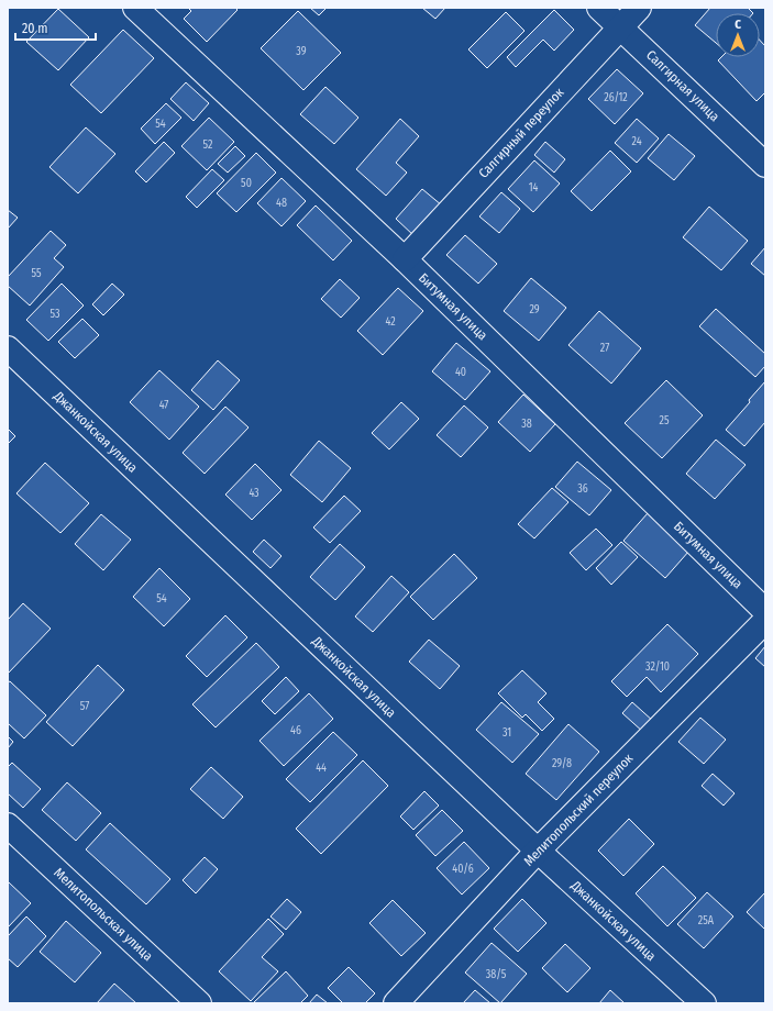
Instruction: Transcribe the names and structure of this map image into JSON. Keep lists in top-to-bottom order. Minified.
{"streets":{"street":["Салгирная улица","Салгирный переулок","Битумная улица","Джанкойская улица","Мелитопольский переулок","Мелитопольская улица"]},"crossings":[["Салгирная улица","Салгирный переулок"],["Салгирный переулок","Битумная улица"],["Джанкойская улица","Мелитопольский переулок"]],"house_numbers":["39","26/12","54","24","52","50","14","48","55","29","53","42","27","40","47","25","38","36","43","54","32/10","57","46","31","29/8","44","40/6","25А","38/5"],"scale_bar":"20 m","north":"top"}
